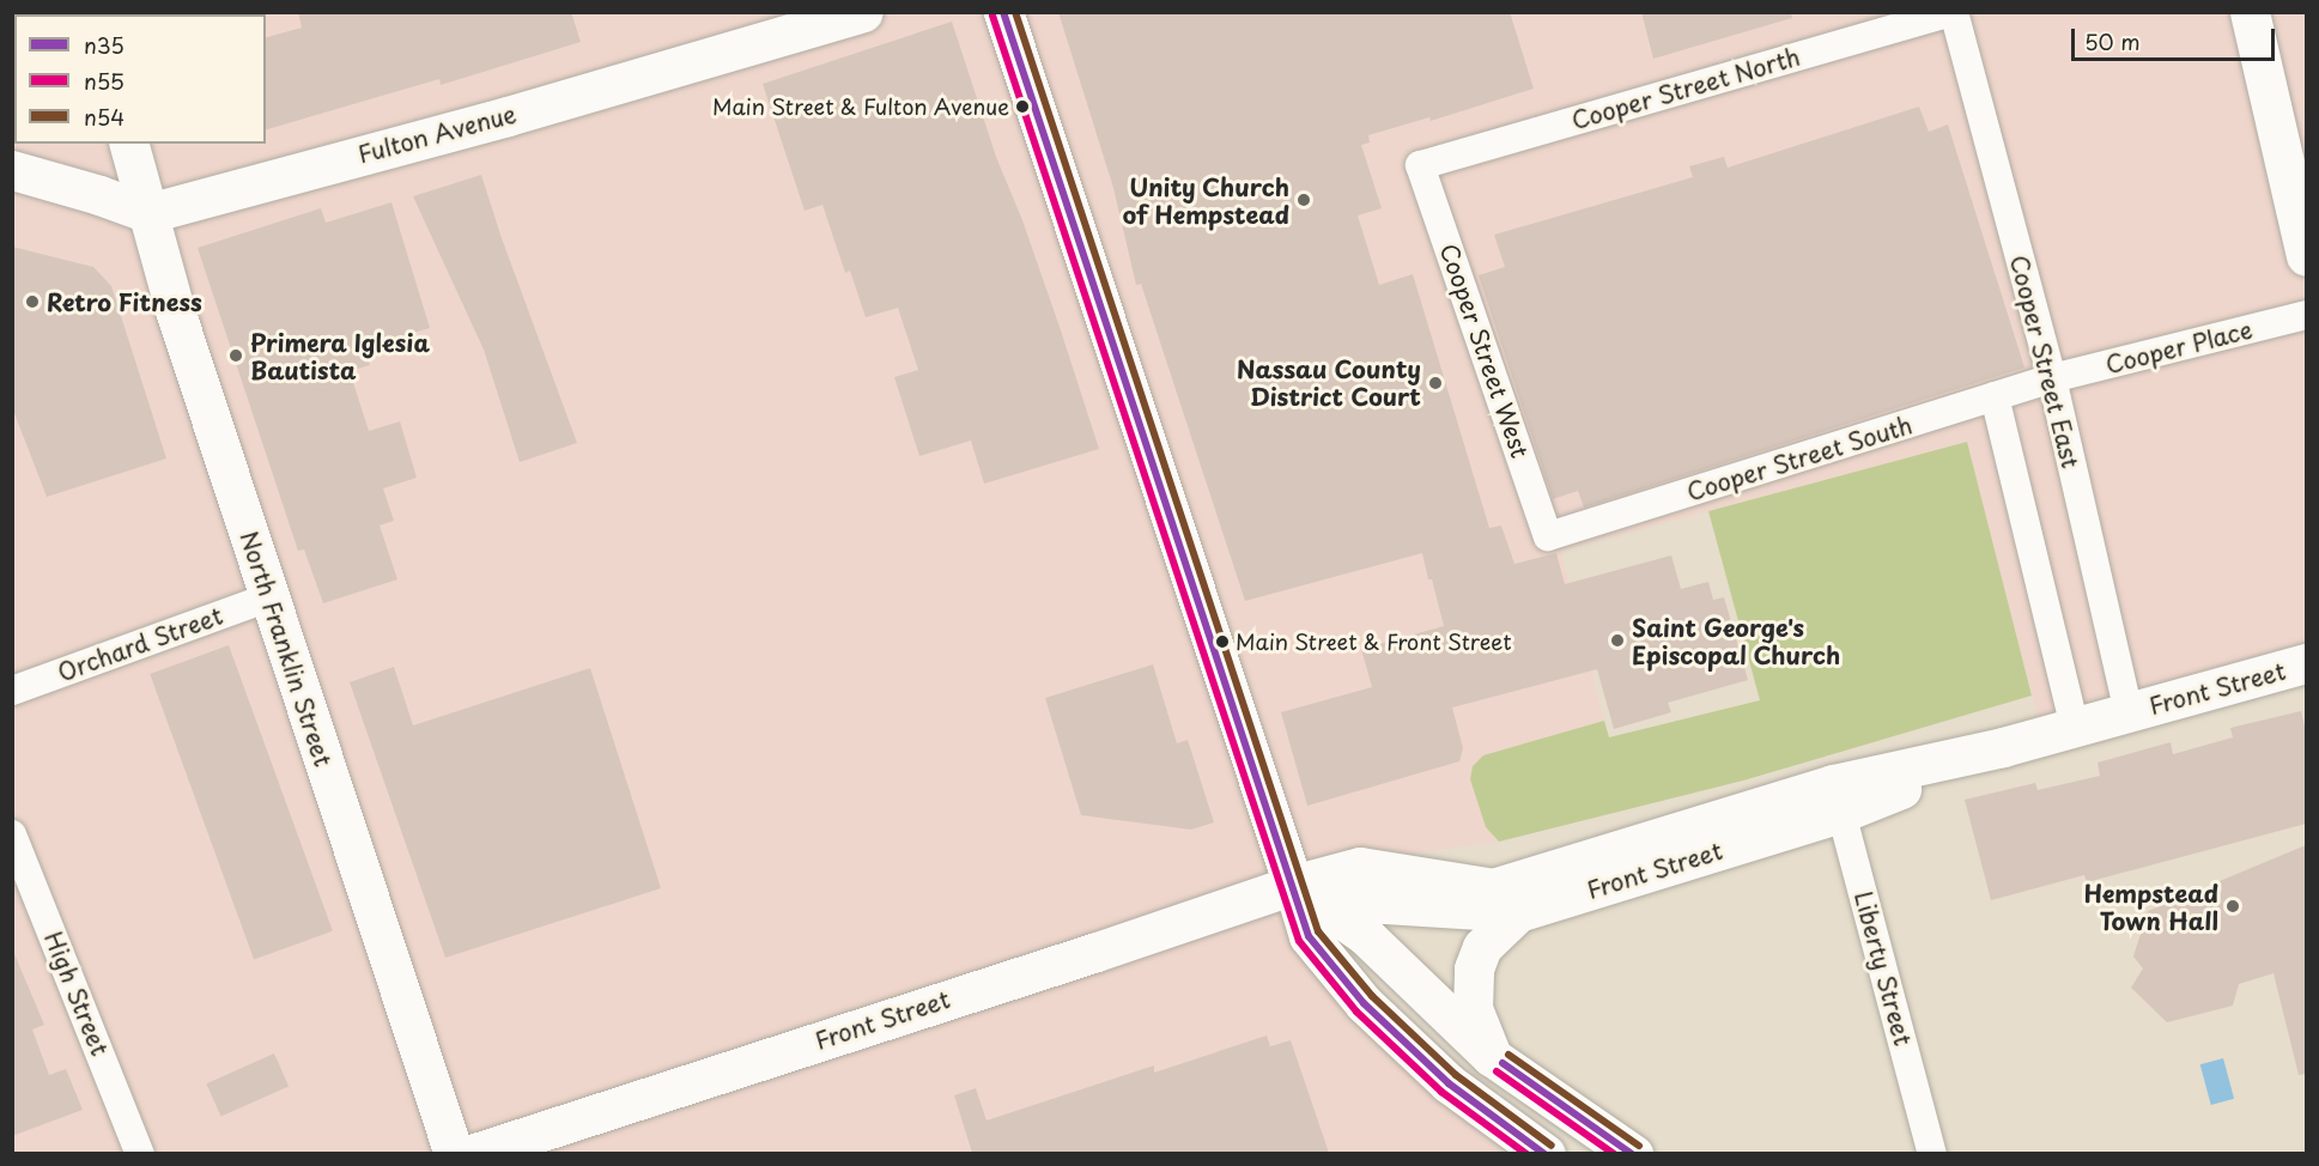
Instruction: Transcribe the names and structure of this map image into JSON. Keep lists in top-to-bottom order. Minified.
{"streets":{"main road":["Fulton Avenue","North Franklin Street","Front Street"],"street":["Cooper Street North","Cooper Place","Cooper Street West","Cooper Street East","Cooper Street South","Orchard Street","Liberty Street","High Street"]},"crossings":[["Cooper Street North","Cooper Street West"],["Cooper Street North","Cooper Street East"],["Fulton Avenue","North Franklin Street"],["Cooper Place","Cooper Street East"],["Cooper Place","Cooper Street South"],["Cooper Street West","Cooper Street South"],["Cooper Street East","Cooper Street South"],["Cooper Street East","Front Street"],["Orchard Street","North Franklin Street"],["Front Street","Liberty Street"]],"places":["Main Street & Fulton Avenue","Unity Church of Hempstead","Retro Fitness","Primera Iglesia Bautista","Nassau County District Court","Saint George's Episcopal Church","Main Street & Front Street","Hempstead Town Hall"],"lines":["transit line n35","transit line n54","transit line n55"],"legend":["n35","n55","n54"],"scale_bar":"50 m"}
